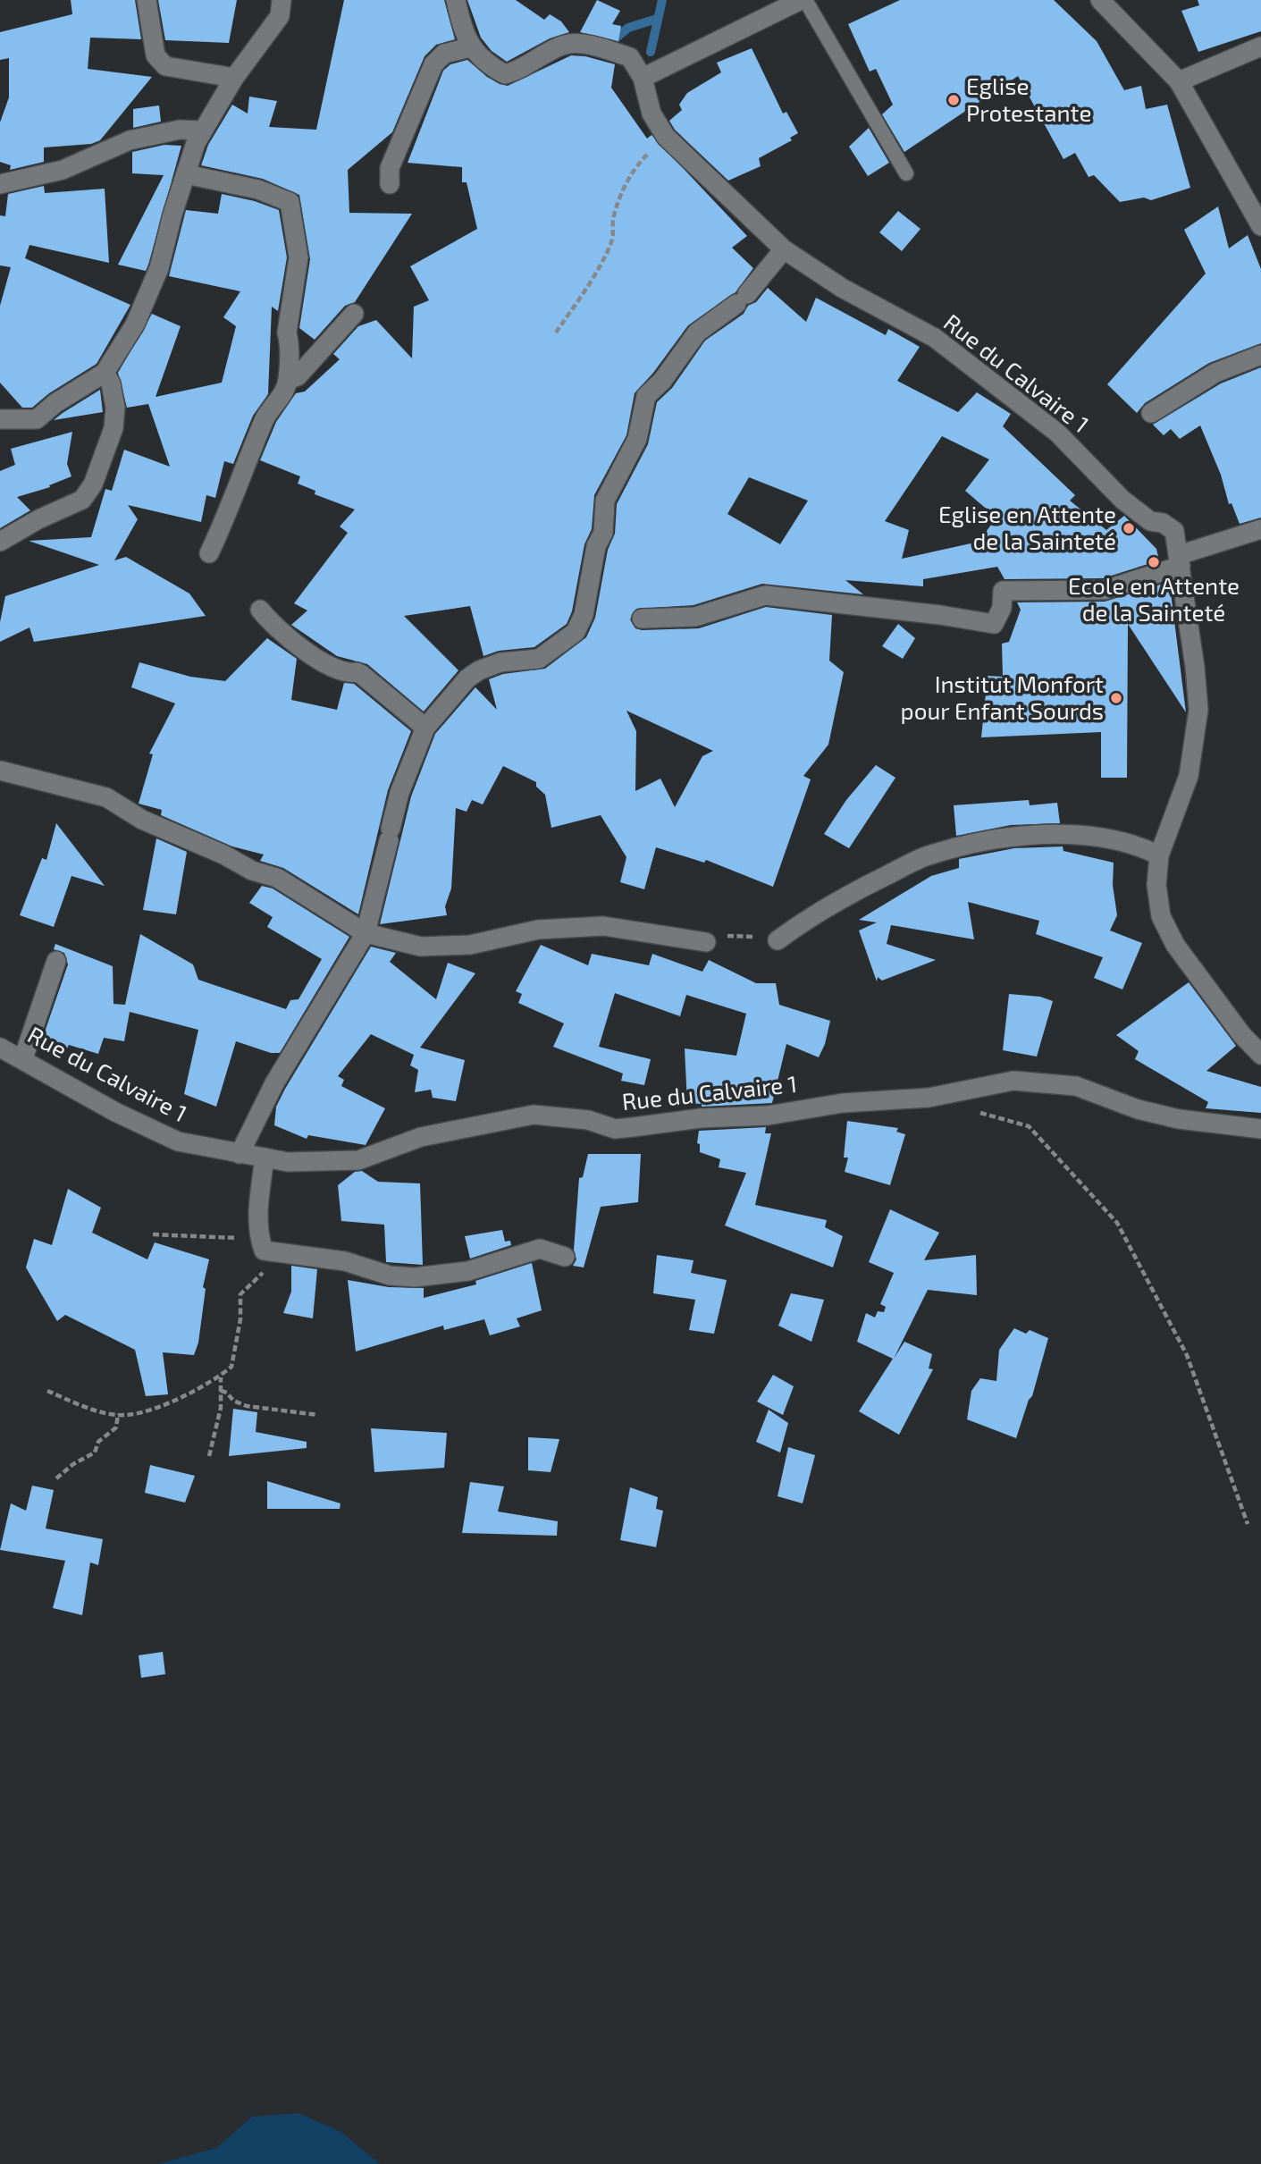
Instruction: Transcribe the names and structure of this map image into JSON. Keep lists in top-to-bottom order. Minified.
{"streets":{"street":["Rue du Calvaire 1"]},"places":["Eglise Protestante","Eglise en Attente de la Sainteté","Ecole en Attente de la Sainteté","Institut Monfort pour Enfant Sourds"]}
